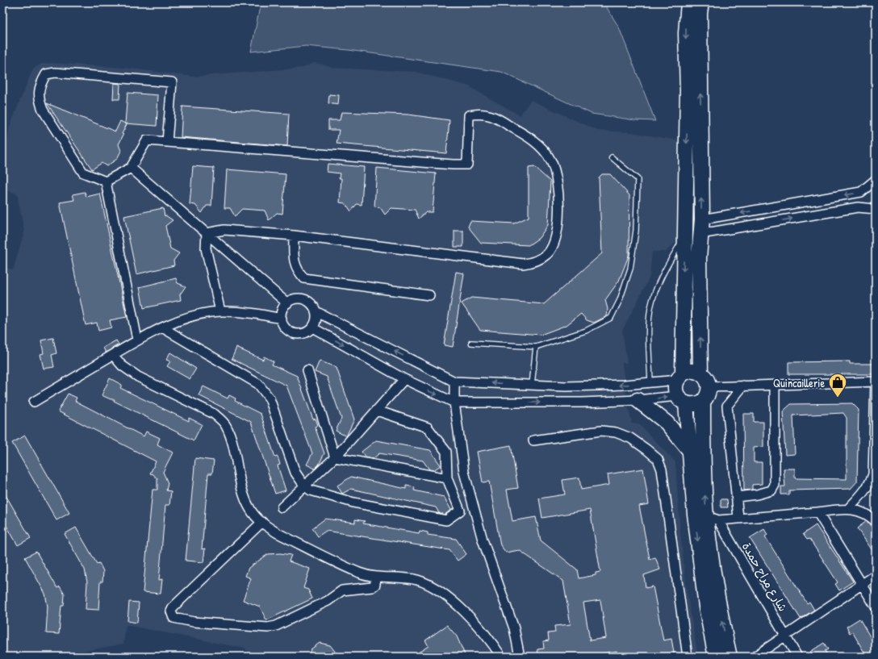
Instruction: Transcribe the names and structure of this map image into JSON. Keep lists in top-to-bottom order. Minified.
{"streets":{"street":["شارع مراح حمدة"]},"places":{"shop":["Quincaillerie"]}}
